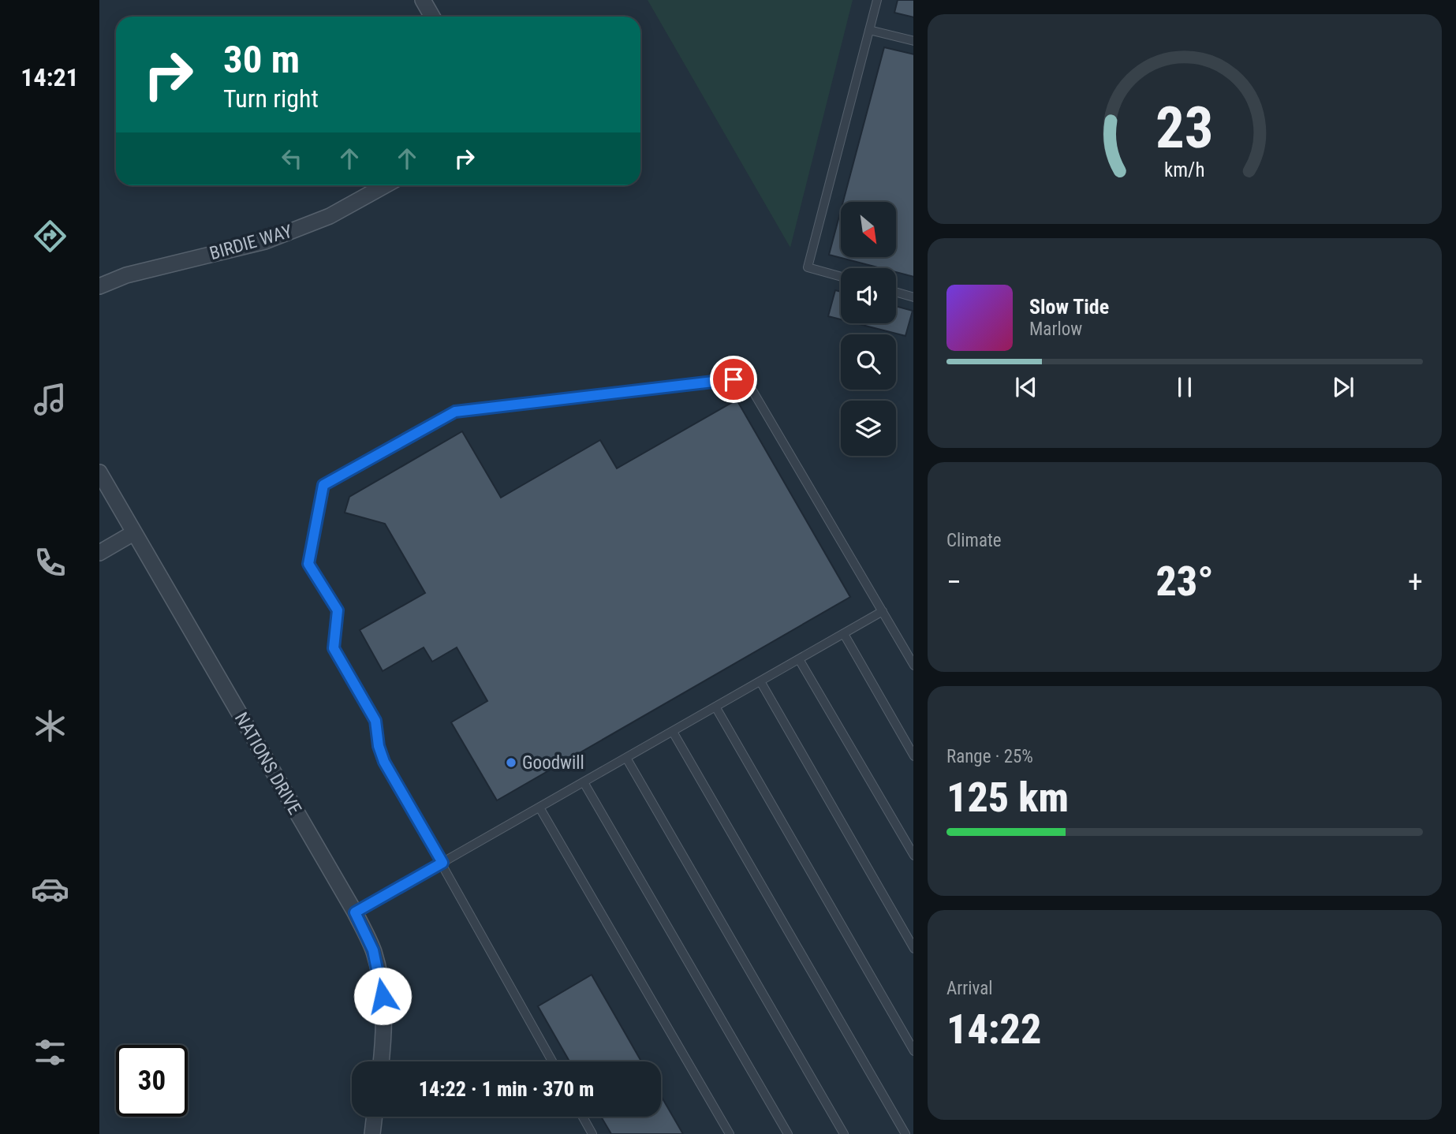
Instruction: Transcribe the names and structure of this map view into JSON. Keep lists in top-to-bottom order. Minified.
{"streets":{"street":["BIRDIE WAY","NATIONS DRIVE"]},"places":["Goodwill"],"north":"bottom right","page":{"tabs":"14:21","turn":["30 m","Turn right"],"song":["Slow Tide","Marlow"],"tile":["Climate",["Range · 25%","125 km"],["Arrival","14:22"]],"heat":["−","23°","+"],"limit":"30","trip":"14:22 · 1 min · 370 m","gauge":["23","km/h"]}}
